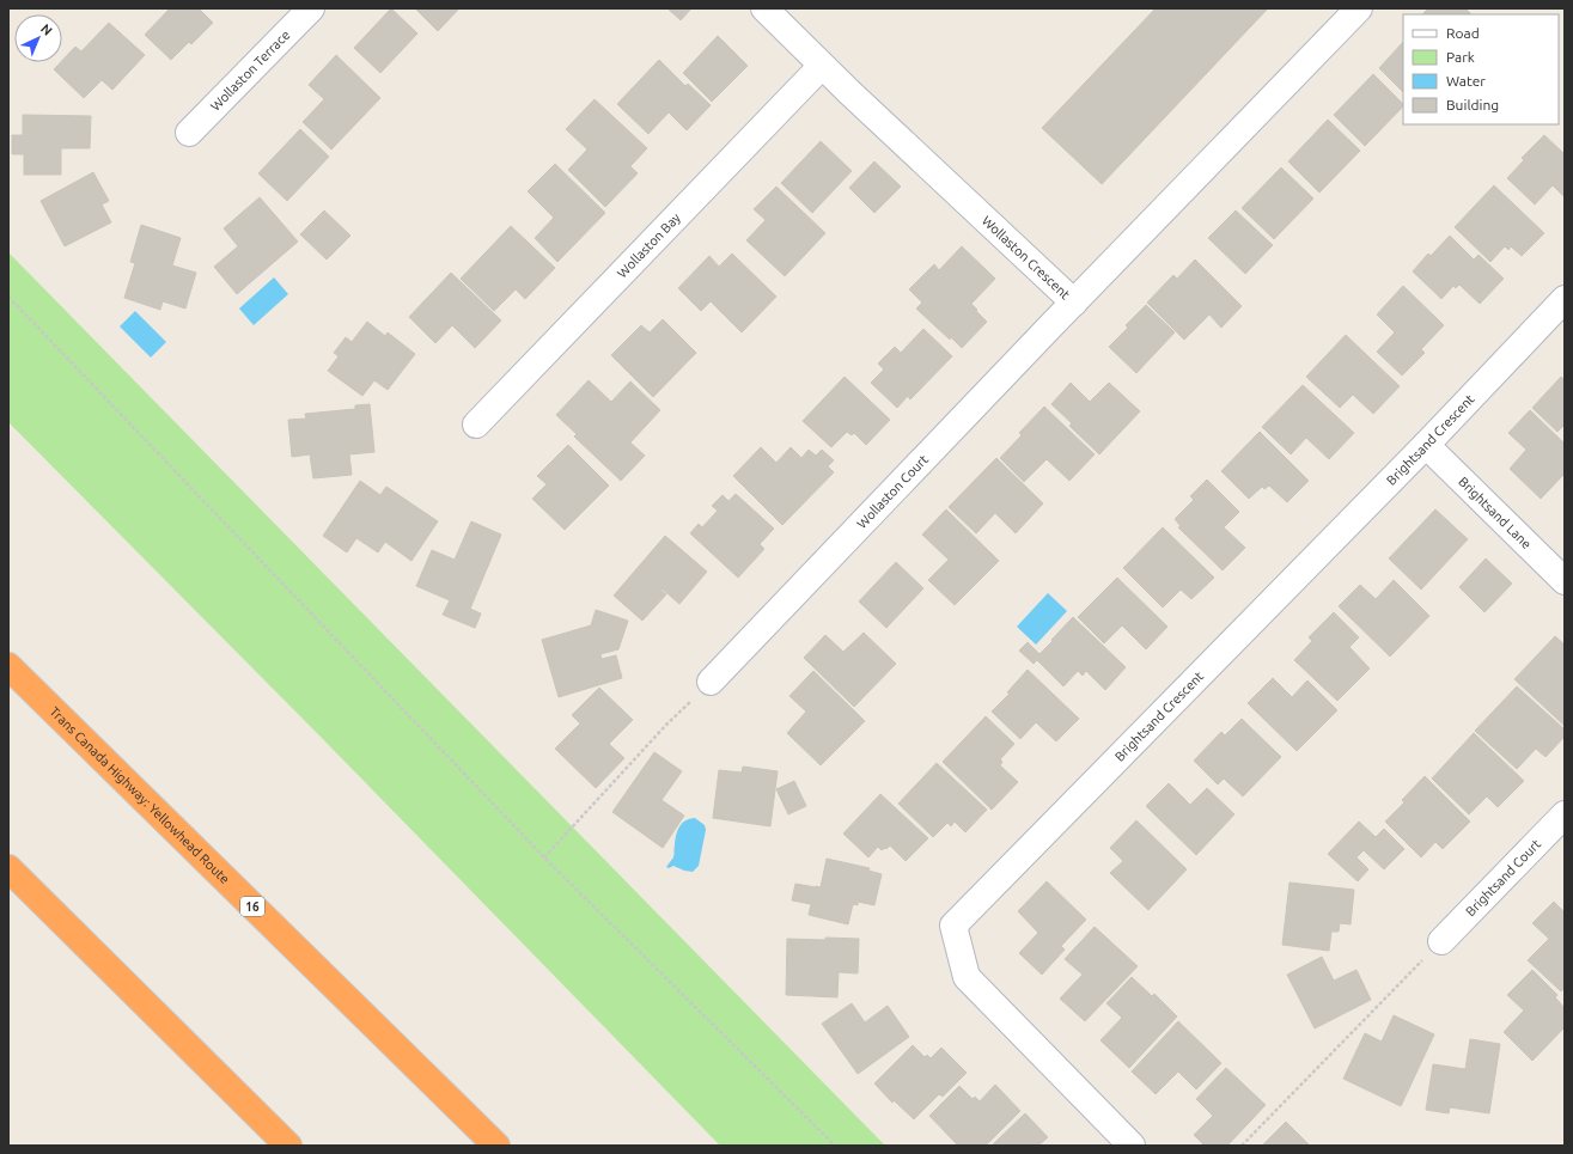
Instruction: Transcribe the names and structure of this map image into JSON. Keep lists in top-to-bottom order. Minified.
{"streets":{"highway":["Trans Canada Highway: Yellowhead Route","16"],"street":["Wollaston Terrace","Wollaston Bay","Wollaston Crescent","Brightsand Crescent","Wollaston Court","Brightsand Lane","Brightsand Court"]},"crossings":[["Wollaston Bay","Wollaston Crescent"],["Wollaston Crescent","Wollaston Court"],["Brightsand Crescent","Brightsand Lane"]],"legend":["Road","Park","Water","Building"],"north":"top right"}
